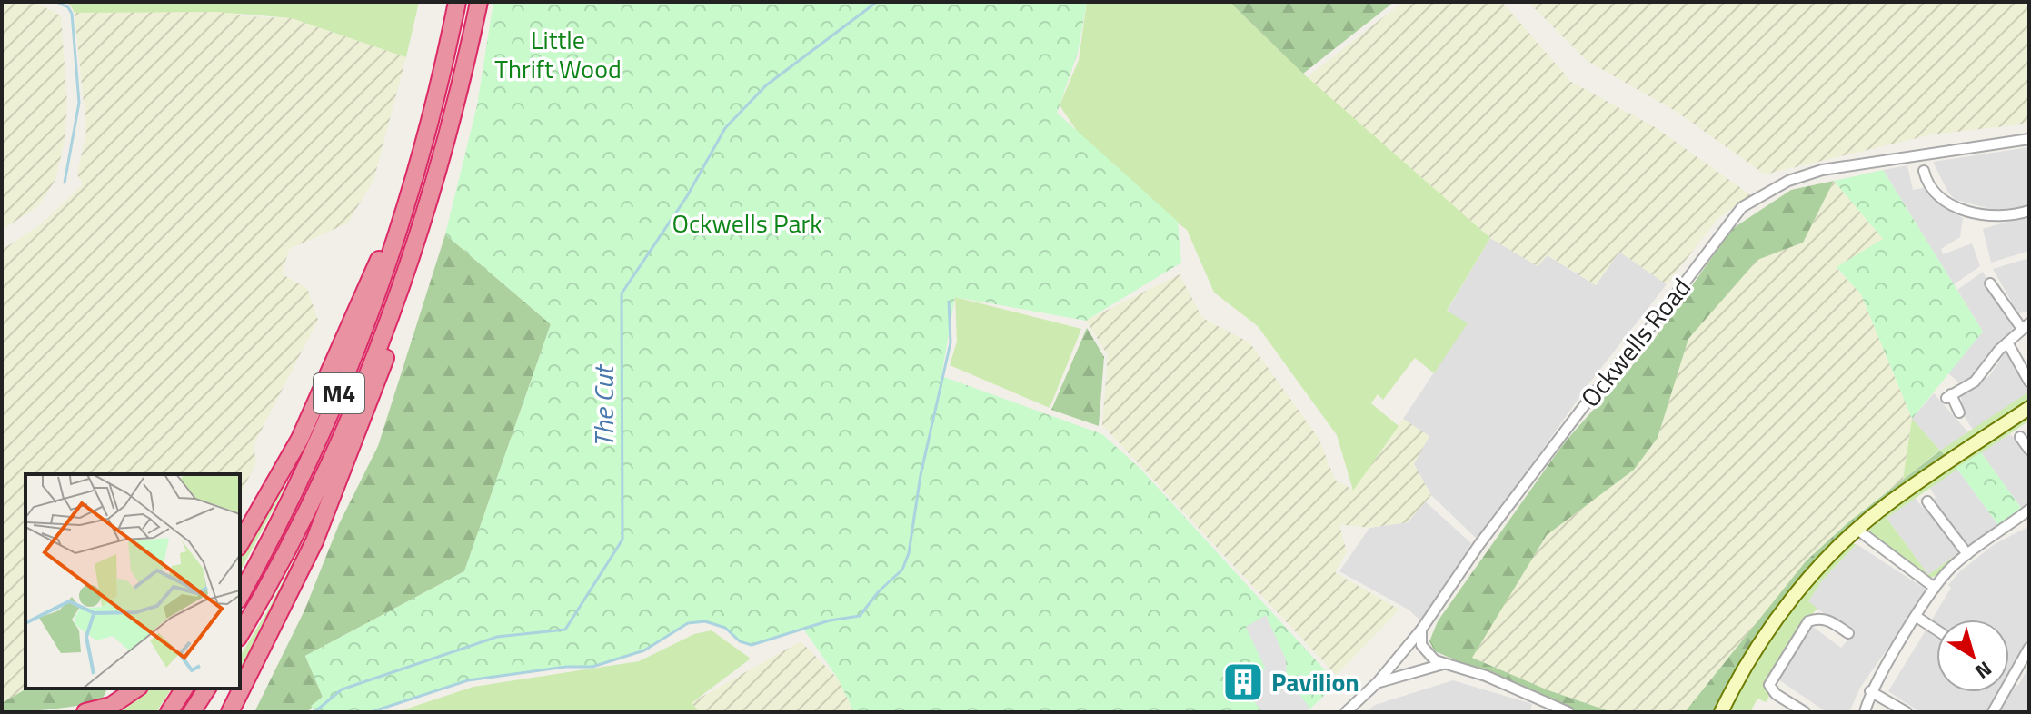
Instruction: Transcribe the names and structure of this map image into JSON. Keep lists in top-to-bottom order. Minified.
{"streets":{"highway":["M4"],"street":["Ockwells Road"]},"water":["The Cut"],"parks":["Little Thrift Wood","Ockwells Park"],"places":{"building":["Pavilion"]},"north":"bottom right"}
